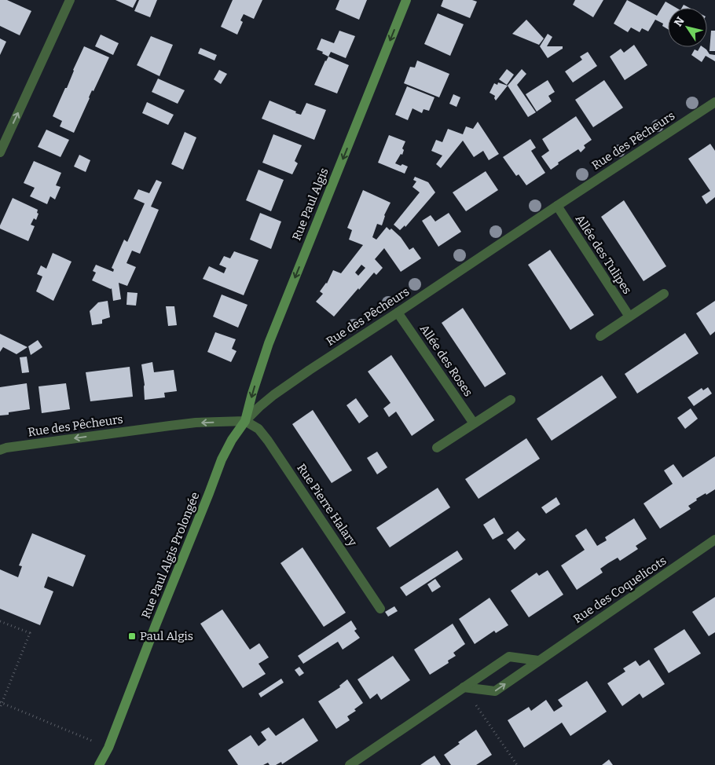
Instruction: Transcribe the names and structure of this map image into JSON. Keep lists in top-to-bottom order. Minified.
{"streets":{"street":["Rue des Pêcheurs","Rue Paul Algis","Allée des Tulipes","Allée des Roses","Rue Pierre Halary","Rue Paul Algis Prolongée","Rue des Coquelicots"]},"crossings":[["Rue des Pêcheurs","Rue Paul Algis"],["Rue des Pêcheurs","Allée des Tulipes"],["Rue des Pêcheurs","Allée des Roses"],["Rue des Pêcheurs","Rue Pierre Halary"],["Rue des Pêcheurs","Rue Paul Algis Prolongée"],["Rue Paul Algis","Rue Pierre Halary"],["Rue Paul Algis","Rue Paul Algis Prolongée"],["Rue Pierre Halary","Rue Paul Algis Prolongée"]],"one_way":["Rue Paul Algis"],"places":{"transit":["Paul Algis"]},"north":"top left"}
